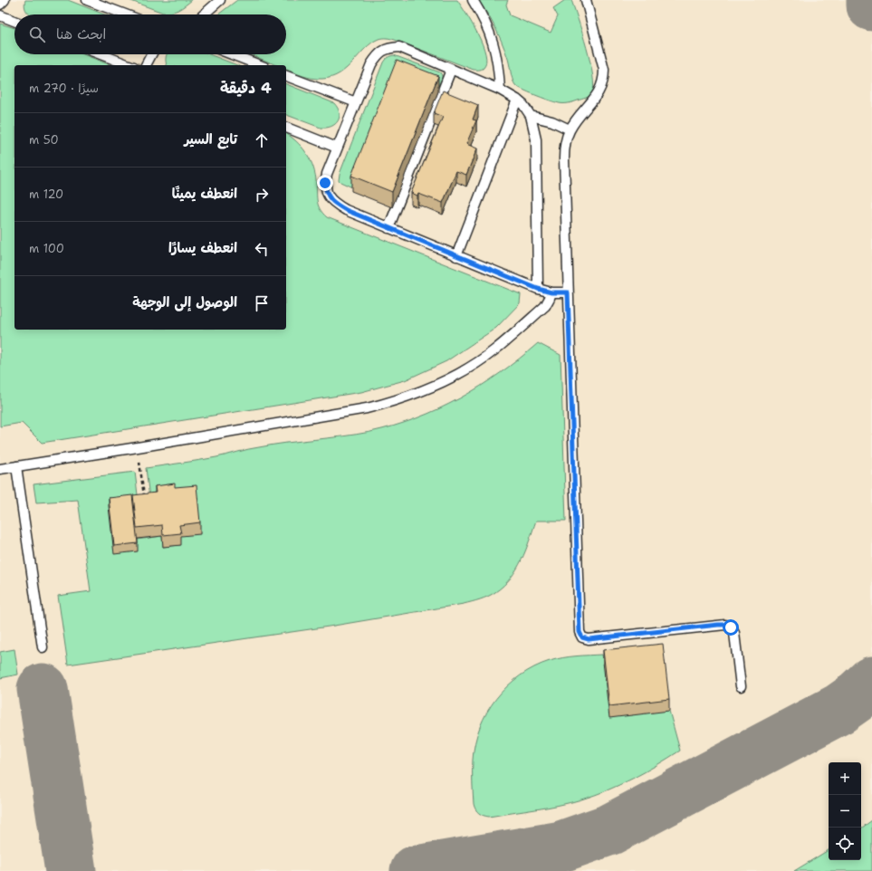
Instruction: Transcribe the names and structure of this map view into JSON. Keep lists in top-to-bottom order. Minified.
{"page":{"search":"ابحث هنا","heading":["4 دقيقة","سيرًا · 270 m"],"list":[["تابع السير","50 m"],["انعطف يمينًا","120 m"],["انعطف يسارًا","100 m"],"الوصول إلى الوجهة"],"map_buttons":["+","−"]}}
